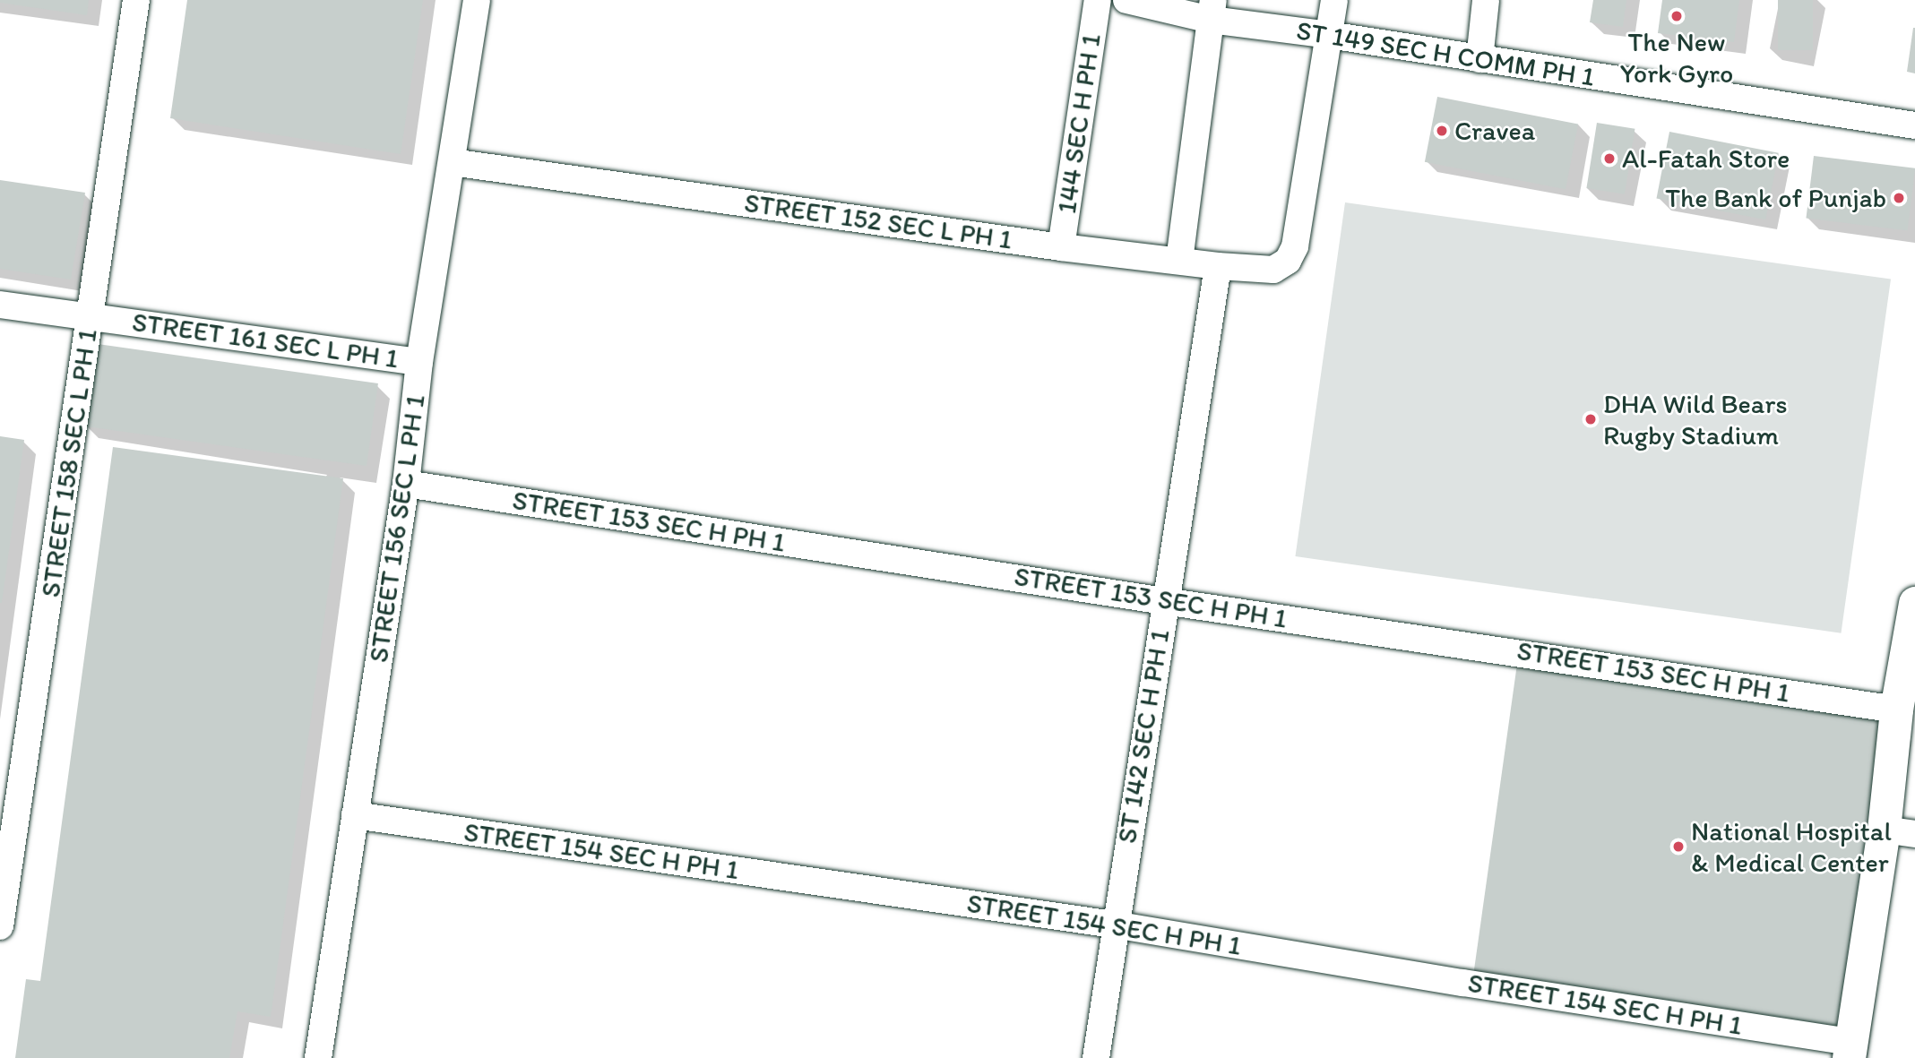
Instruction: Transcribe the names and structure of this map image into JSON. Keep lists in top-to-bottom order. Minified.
{"streets":{"street":["ST 149 SEC H COMM PH 1","144 SEC H PH 1","STREET 152 SEC L PH 1","STREET 161 SEC L PH 1","STREET 158 SEC L PH 1","STREET 153 SEC H PH 1","STREET 156 SEC L PH 1","ST 142 SEC H PH 1","STREET 154 SEC H PH 1"]},"crossings":[["ST 149 SEC H COMM PH 1","STREET 152 SEC L PH 1"],["144 SEC H PH 1","STREET 152 SEC L PH 1"],["STREET 152 SEC L PH 1","STREET 156 SEC L PH 1"],["STREET 152 SEC L PH 1","ST 142 SEC H PH 1"],["STREET 161 SEC L PH 1","STREET 158 SEC L PH 1"],["STREET 161 SEC L PH 1","STREET 156 SEC L PH 1"],["STREET 153 SEC H PH 1","STREET 156 SEC L PH 1"],["STREET 153 SEC H PH 1","ST 142 SEC H PH 1"],["STREET 156 SEC L PH 1","STREET 154 SEC H PH 1"],["ST 142 SEC H PH 1","STREET 154 SEC H PH 1"]],"places":["The New York Gyro","Cravea","Al-Fatah Store","The Bank of Punjab","DHA Wild Bears Rugby Stadium","National Hospital & Medical Center"]}
